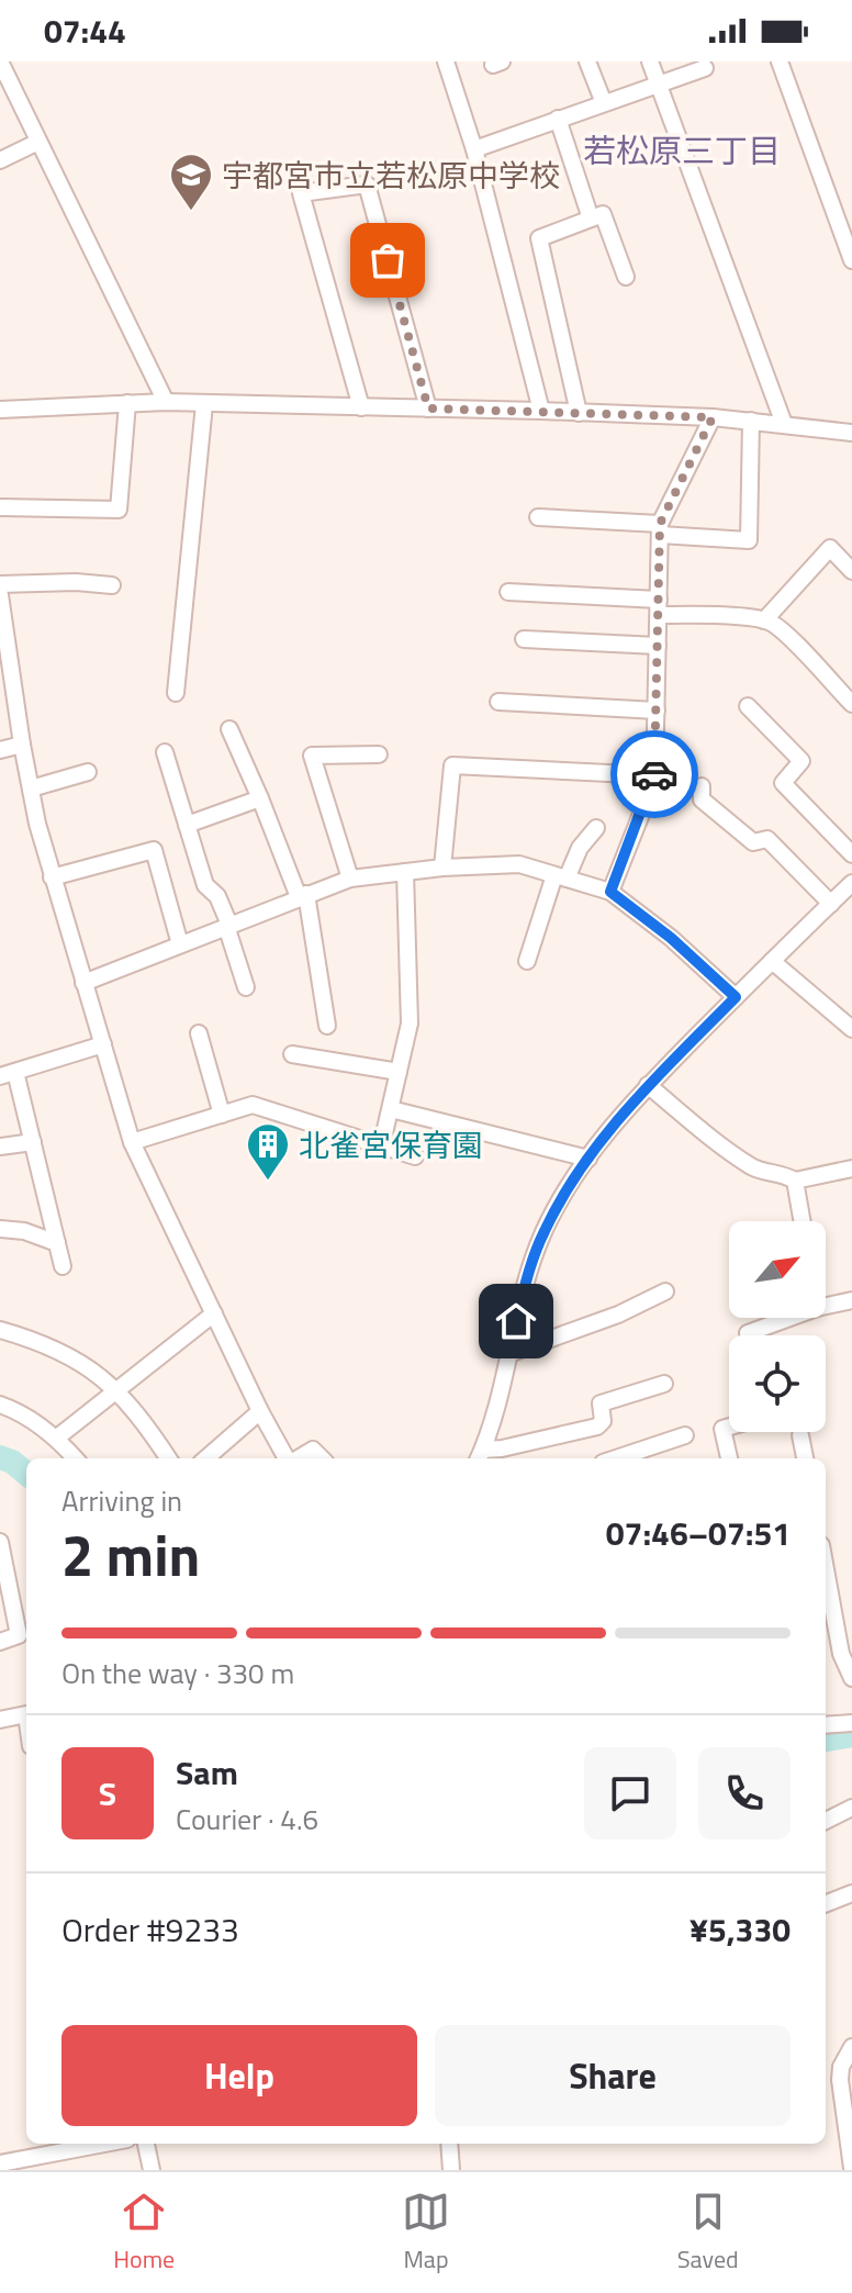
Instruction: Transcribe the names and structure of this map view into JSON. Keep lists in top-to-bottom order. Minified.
{"districts":["若松原三丁目"],"places":{"school or university":["宇都宮市立若松原中学校"],"building":["北雀宮保育園"]},"north":"top right","page":{"status":"07:44","heading":["2 min","Arriving in","07:46–07:51"],"panel":["Sam","Courier · 4.6","Order #9233","¥5,330"],"bar":"On the way · 330 m","round":"S","buttons":["Help","Share"],"tabs":["Home","Map","Saved"]}}
